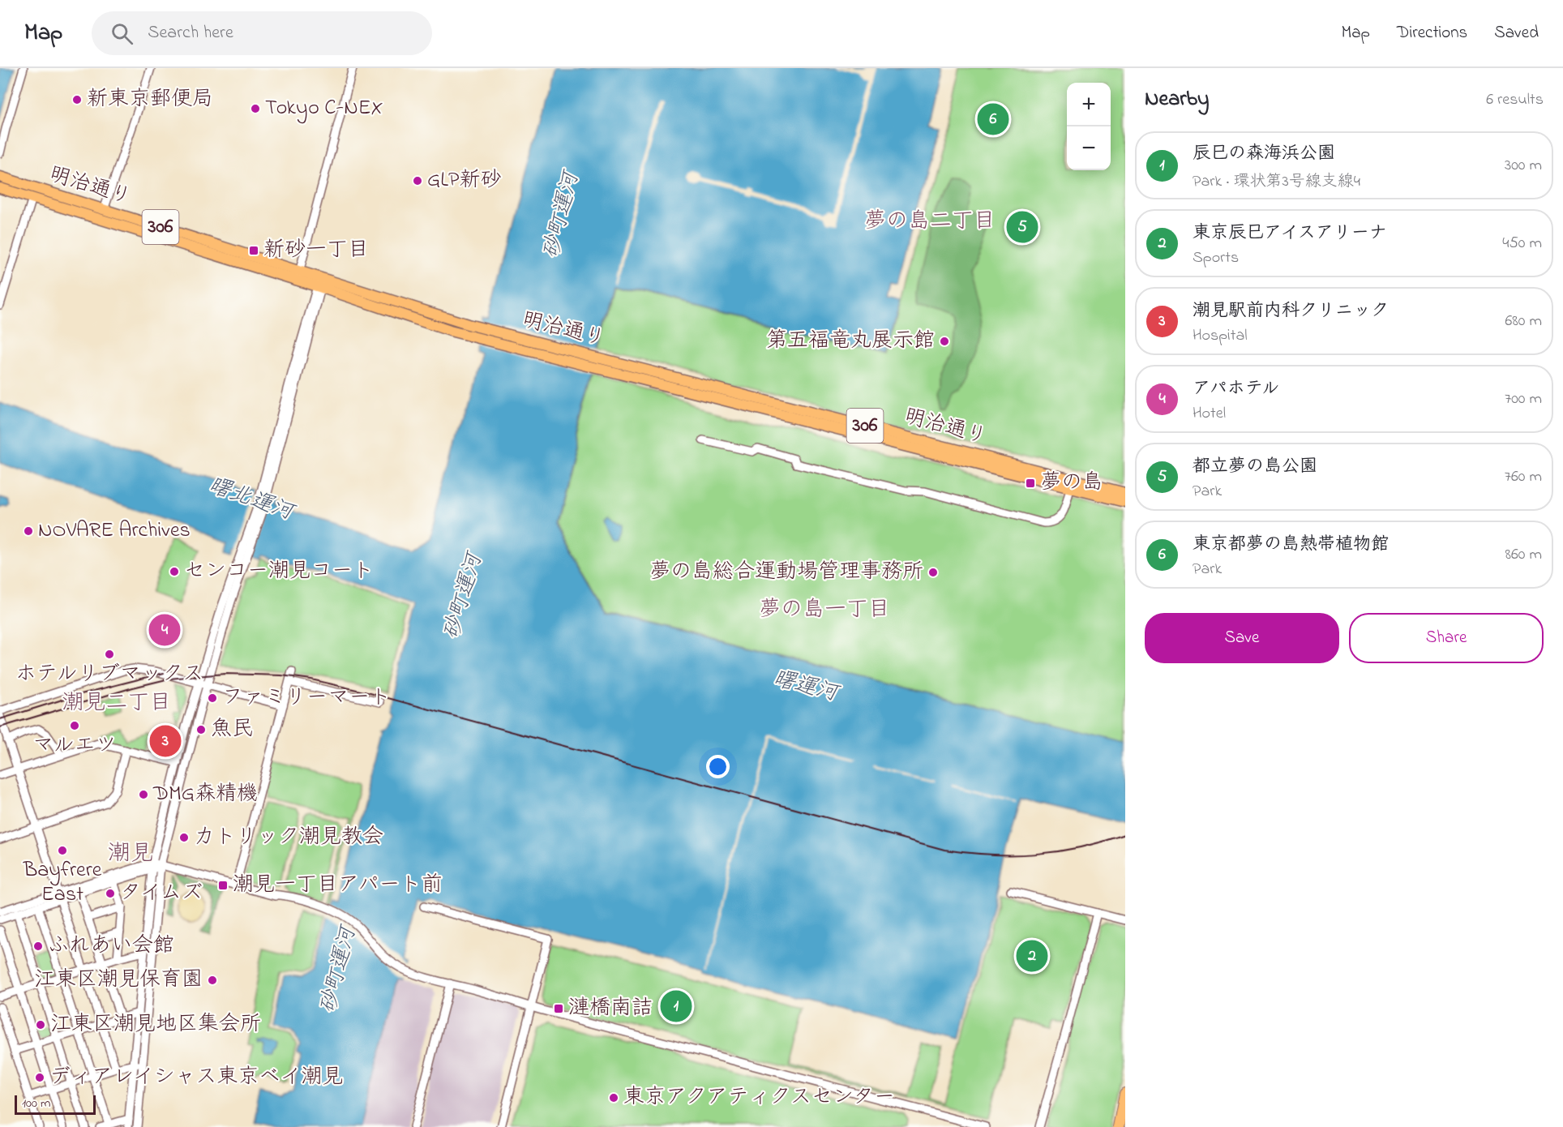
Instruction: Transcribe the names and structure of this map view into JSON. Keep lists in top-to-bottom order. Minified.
{"streets":{"main road":["明治通り","306"]},"districts":["夢の島二丁目","夢の島一丁目","潮見二丁目","潮見"],"water":["砂町運河","曙北運河","曙運河"],"places":{"other":["新東京郵便局","Tokyo C-NEX","GLP新砂","第五福竜丸展示館","NOVARE Archives","センコー潮見コート","夢の島総合運動場管理事務所","ホテルリブマックス","ファミリーマート","マルエツ","魚民","DMG森精機","カトリック潮見教会","Bayfrere East","タイムズ","ふれあい会館","江東区潮見保育園","江東区潮見地区集会所","ディアレイシャス東京ベイ潮見","東京アクアティクスセンター"],"transit":["新砂一丁目","夢の島","潮見一丁目アパート前","漣橋南詰"]},"scale_bar":"100 m","page":{"header":"Map","search":"Search here","nav":["Map","Directions","Saved"],"heading":["Nearby","6 results"],"map_buttons":["+","−"],"pins":["6","5","4","3","2","1"],"list":[{"mark":"1","name":"辰巳の森海浜公園","note":"Park · 環状第3号線支線4","value":"300 m"},{"mark":"2","name":"東京辰巳アイスアリーナ","note":"Sports","value":"450 m"},{"mark":"3","name":"潮見駅前内科クリニック","note":"Hospital","value":"680 m"},{"mark":"4","name":"アパホテル","note":"Hotel","value":"700 m"},{"mark":"5","name":"都立夢の島公園","note":"Park","value":"760 m"},{"mark":"6","name":"東京都夢の島熱帯植物館","note":"Park","value":"860 m"}],"buttons":["Save","Share"],"scale":"100 m"}}
